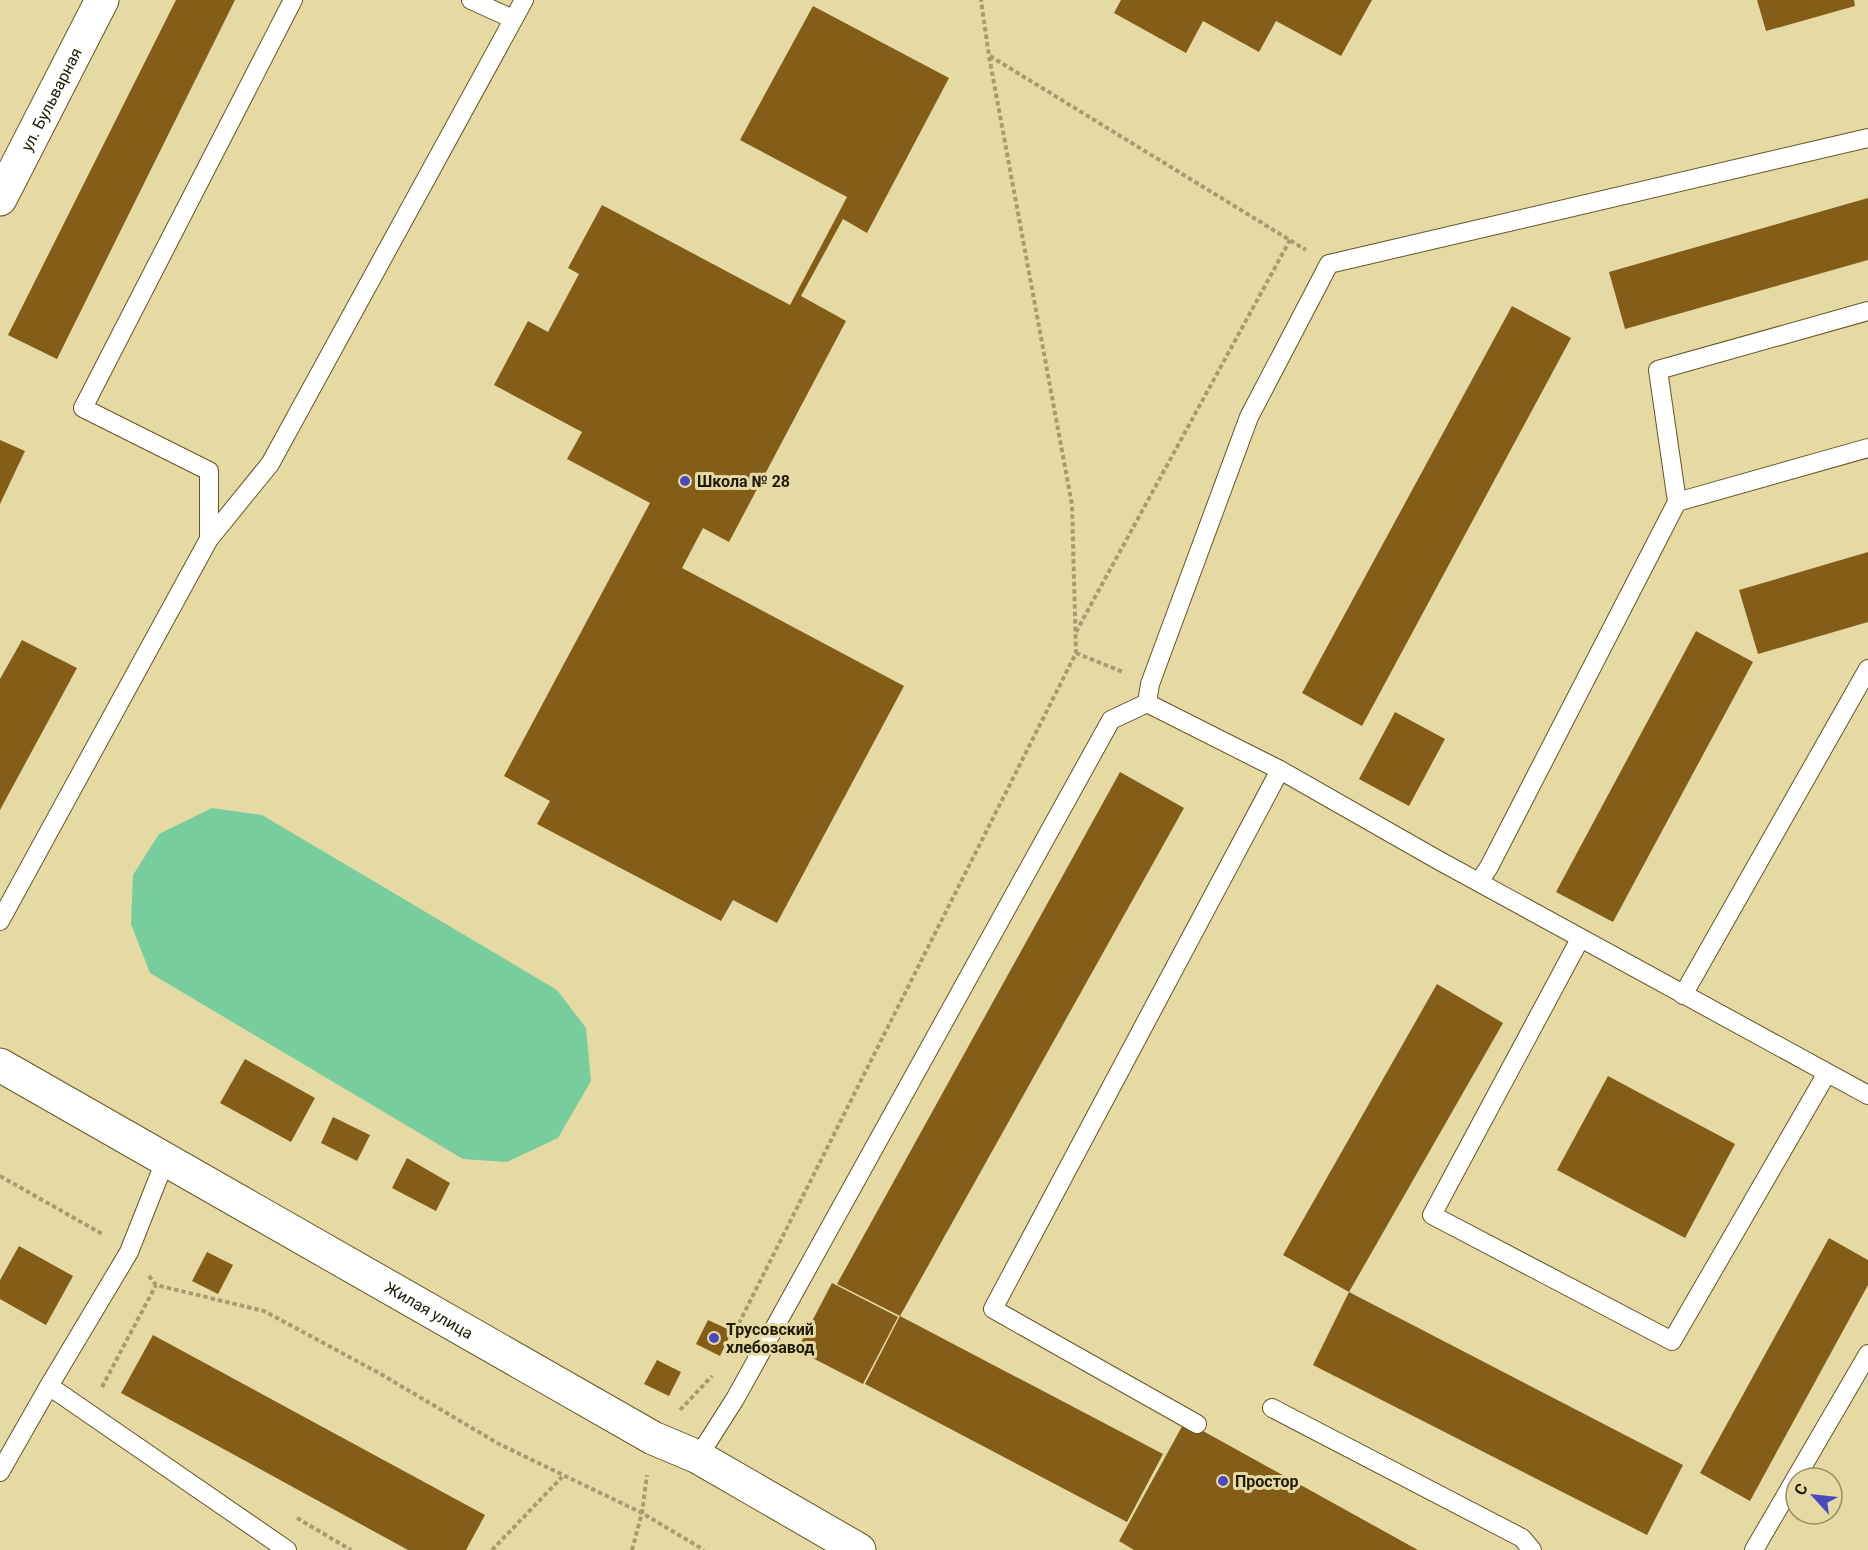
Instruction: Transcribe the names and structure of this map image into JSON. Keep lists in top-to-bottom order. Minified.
{"streets":{"street":["ул. Бульварная","Жилая улица"]},"places":["Школа № 28","Трусовский хлебозавод","Простор"],"north":"top left"}
